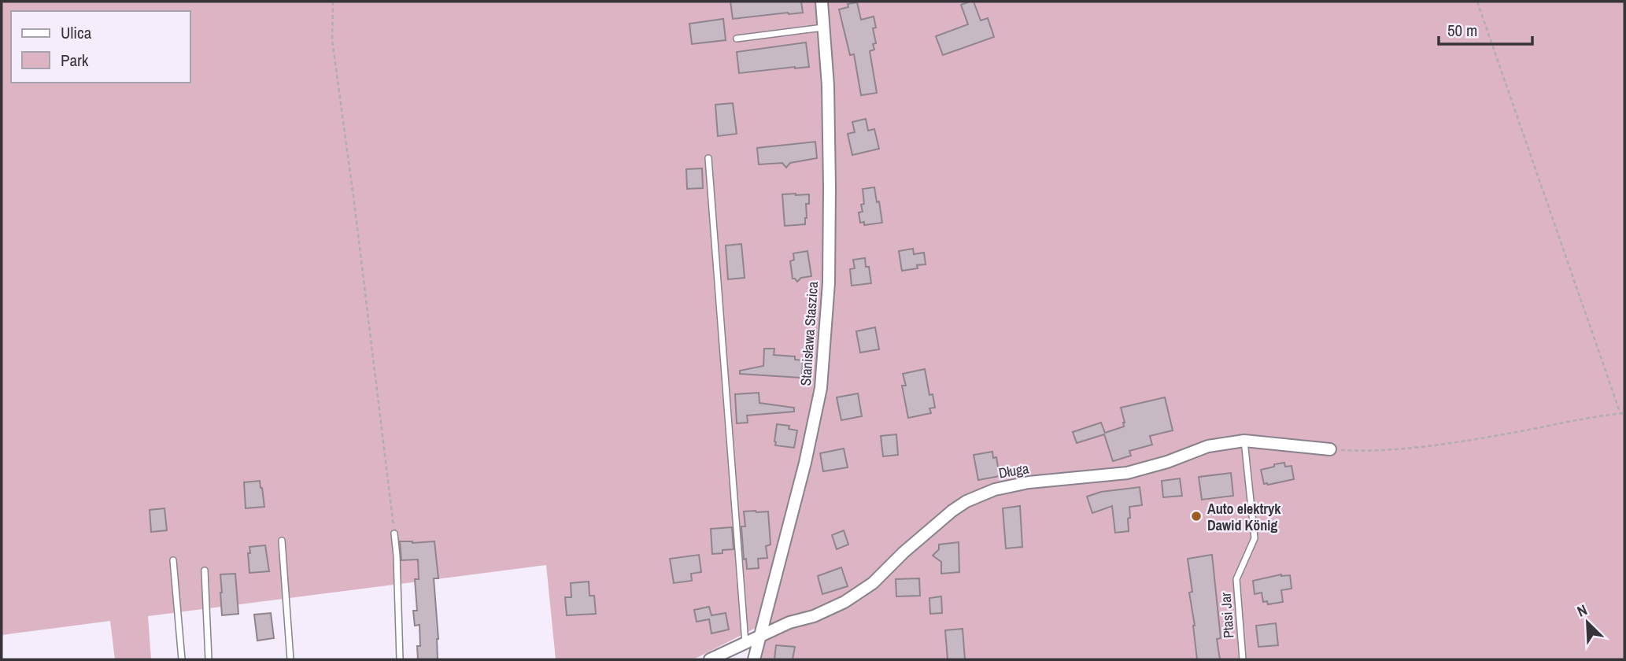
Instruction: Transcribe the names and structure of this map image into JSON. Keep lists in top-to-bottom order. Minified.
{"streets":{"street":["Stanisława Staszica","Długa"],"lane":["Ptasi Jar"]},"crossings":[["Stanisława Staszica","Długa"],["Długa","Ptasi Jar"]],"places":["Auto elektryk Dawid König"],"legend":["Ulica","Park"],"scale_bar":"50 m","north":"top left"}
